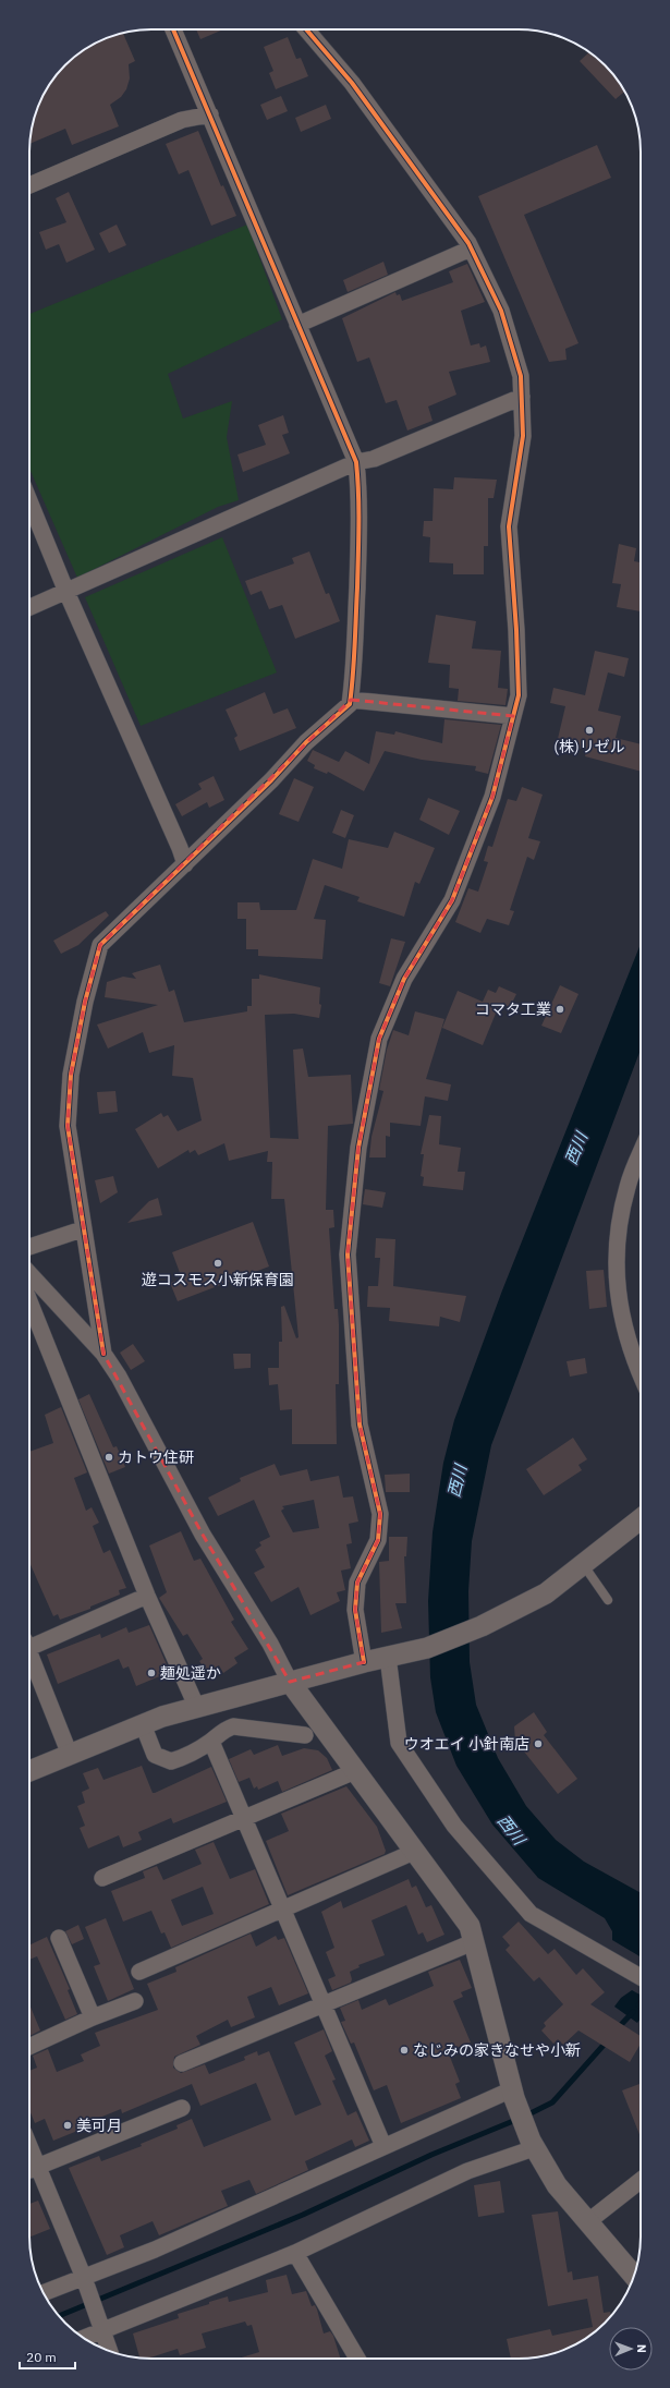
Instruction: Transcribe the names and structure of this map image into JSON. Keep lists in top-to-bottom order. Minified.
{"water":["西川"],"places":["(株)リゼル","コマタ工業","遊コスモス小新保育園","カトウ住研","麺処遥か","ウオエイ 小針南店","なじみの家きなせや小新","美可月"],"scale_bar":"20 m","north":"right"}
